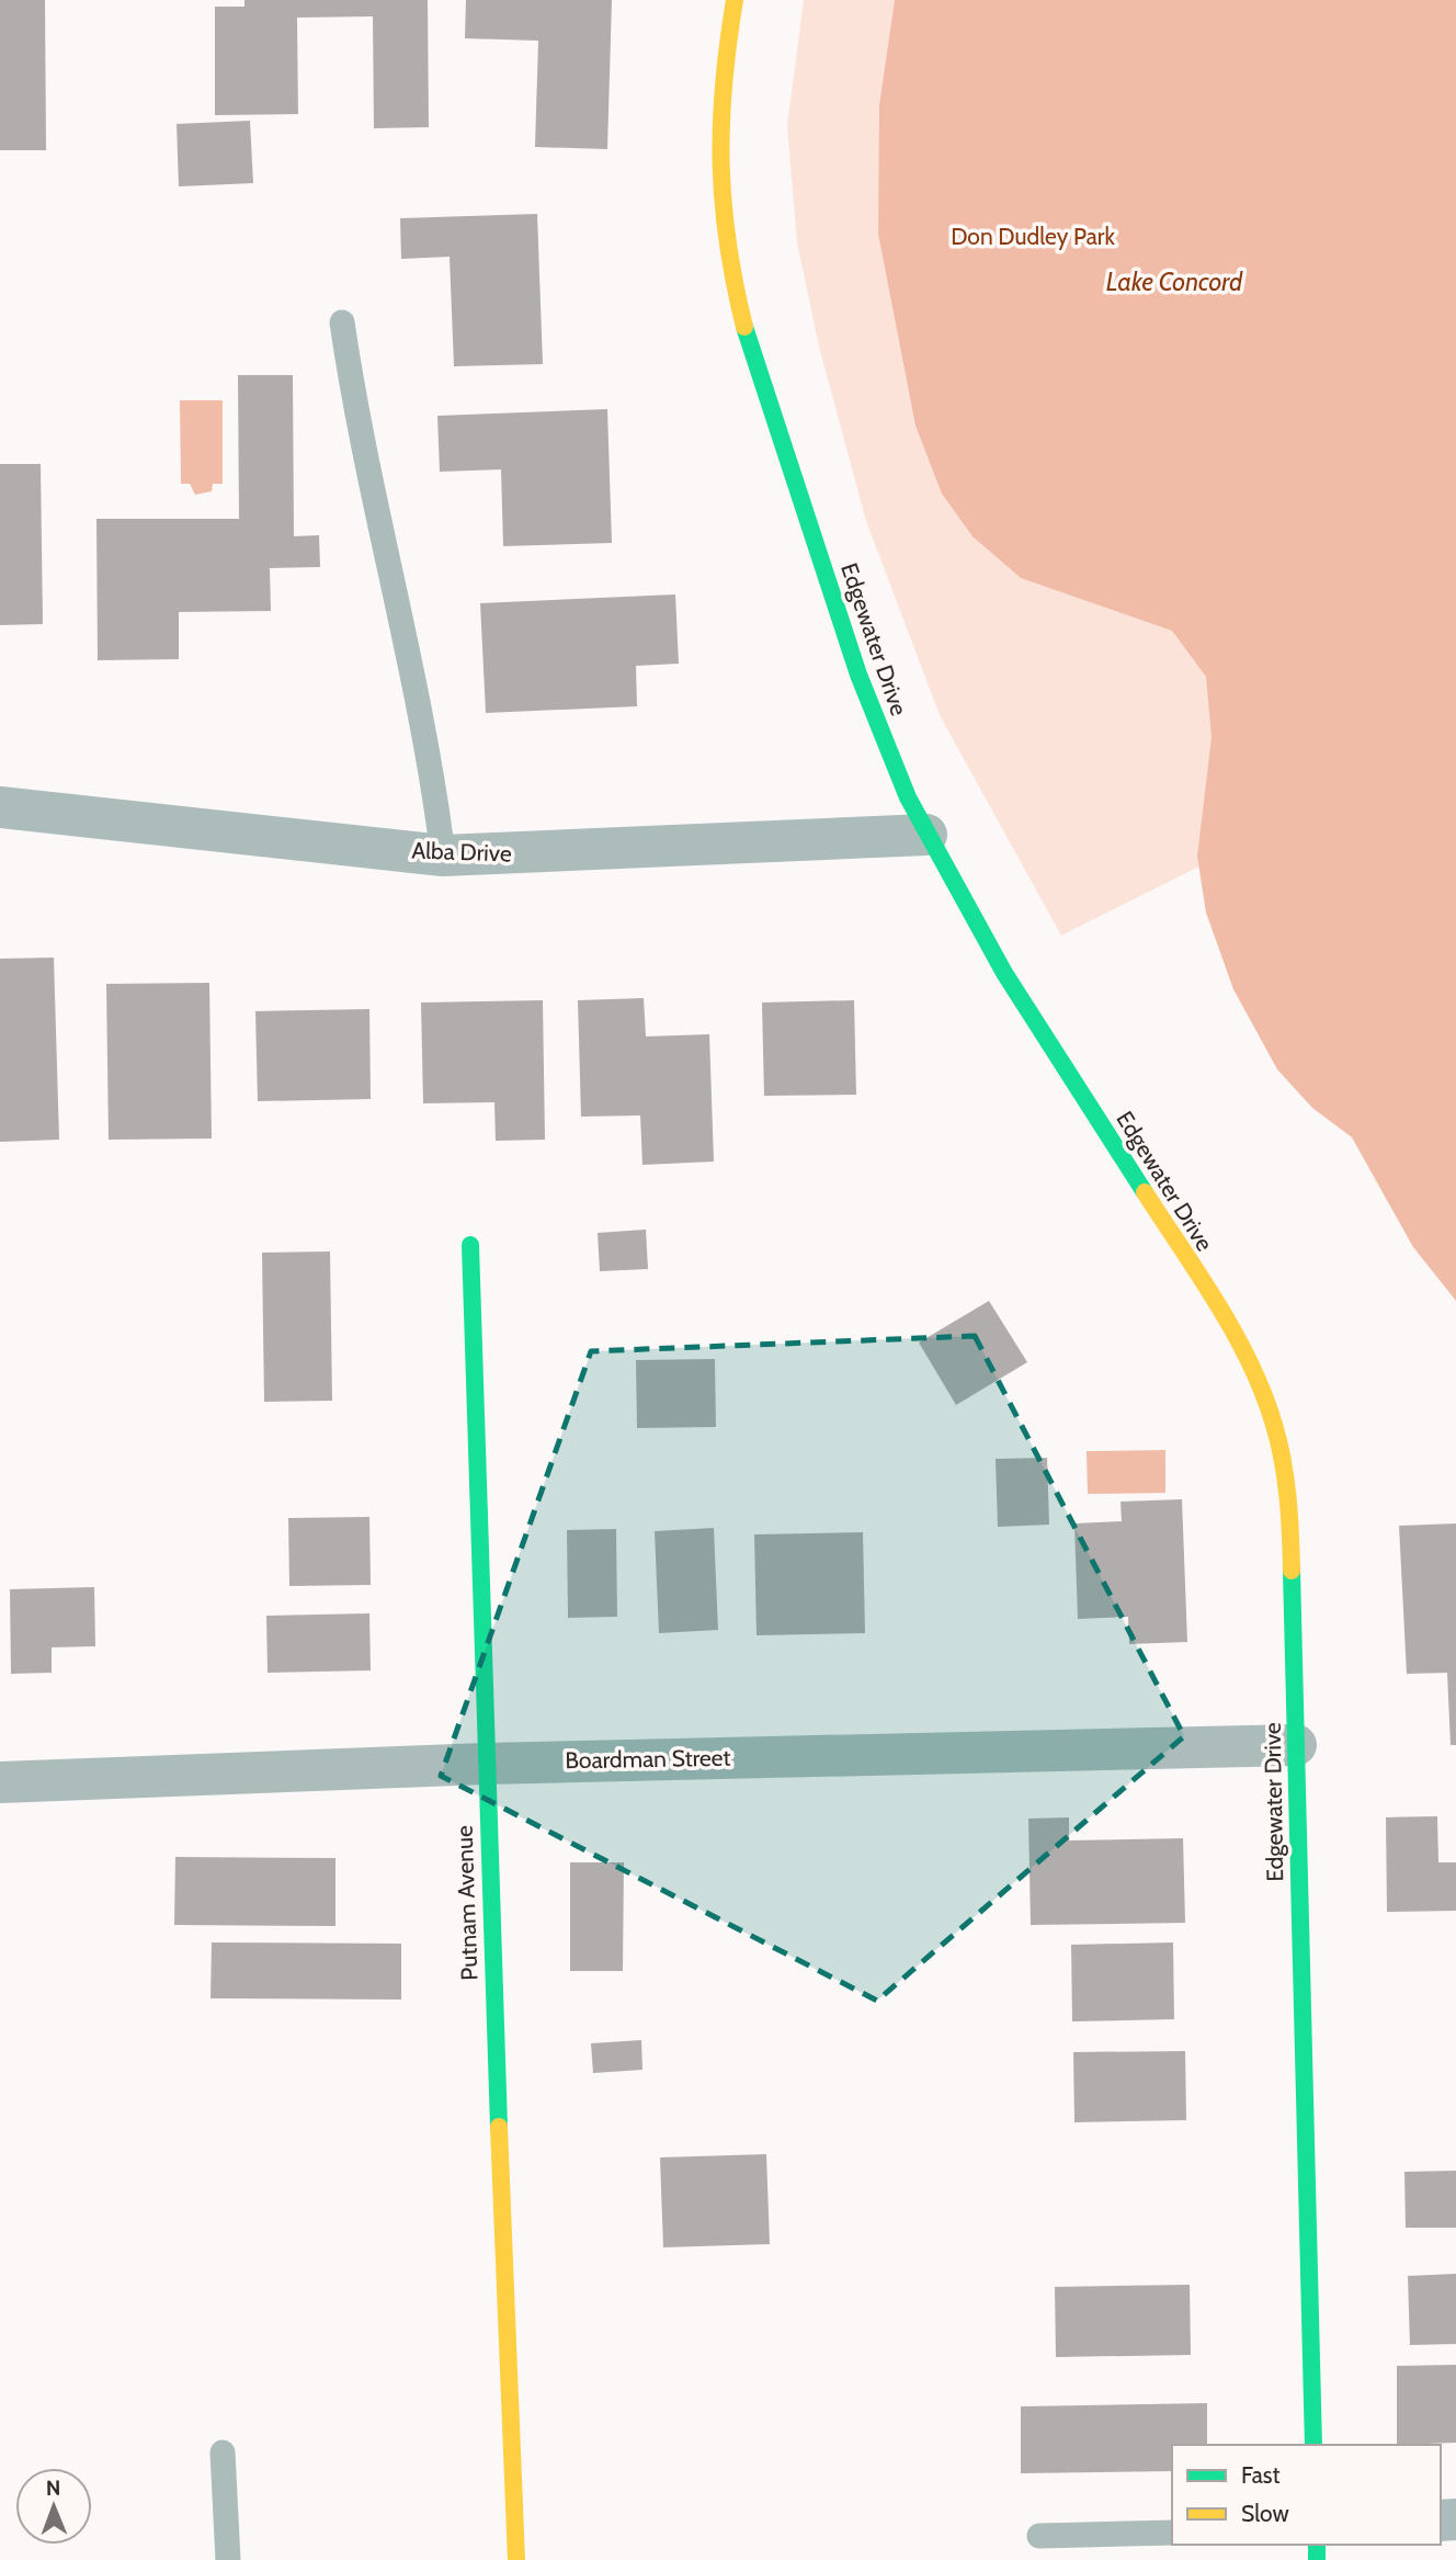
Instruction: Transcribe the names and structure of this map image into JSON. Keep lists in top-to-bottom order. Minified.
{"streets":{"street":["Edgewater Drive","Alba Drive","Boardman Street","Putnam Avenue"]},"crossings":[["Edgewater Drive","Alba Drive"],["Edgewater Drive","Boardman Street"],["Boardman Street","Putnam Avenue"]],"water":["Lake Concord"],"parks":["Don Dudley Park"],"legend":["Fast","Slow"],"north":"top"}
